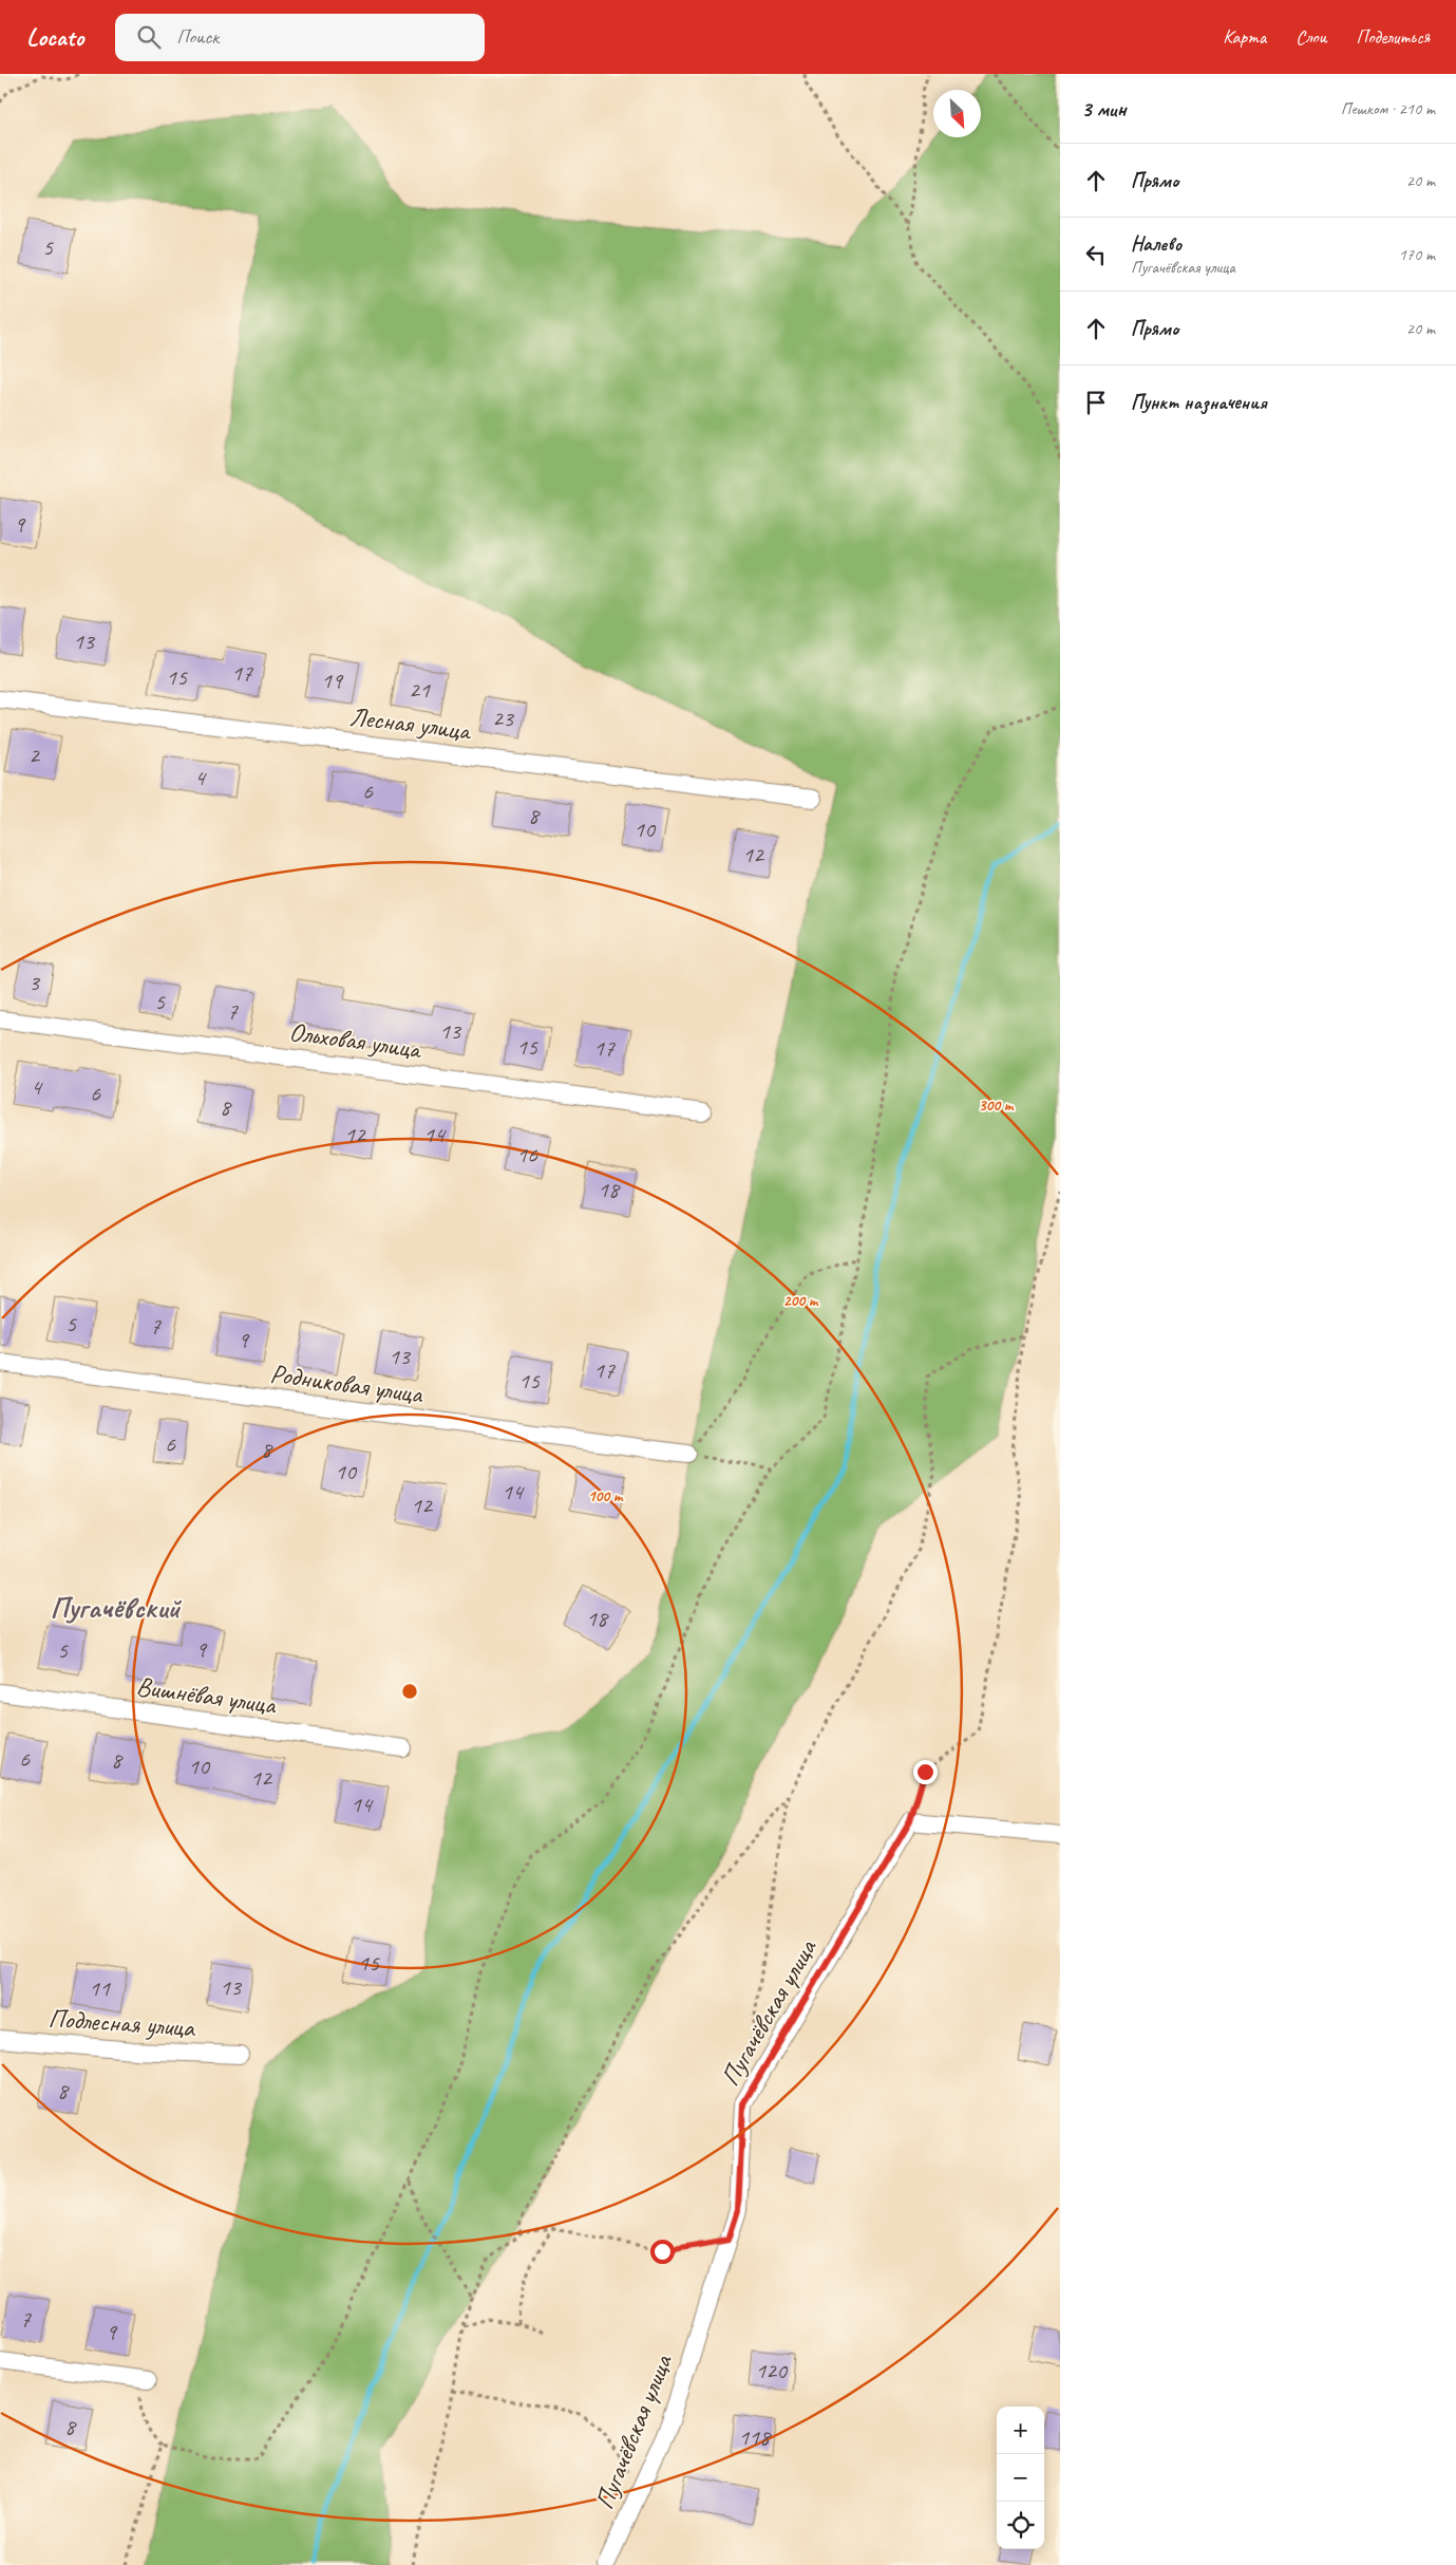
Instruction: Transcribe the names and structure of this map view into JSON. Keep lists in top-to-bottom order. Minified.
{"streets":{"street":["Лесная улица","Ольховая улица","Родниковая улица","Вишнёвая улица","Пугачёвская улица","Подлесная улица"]},"districts":["Пугачёвский"],"house_numbers":["5","9","13","17","15","19","21","23","2","4","6","8","10","12","3","5","7","13","15","17","4","6","8","12","14","16","18","5","7","9","13","17","15","6","8","10","14","12","18","9","5","6","8","10","12","14","15","13","11","8","7","9","120","8","118"],"north":"bottom right","page":{"header":"Locato","search":"Поиск","nav":["Карта","Слои","Поделиться"],"heading":["3 мин","Пешком · 210 m"],"list":[["Прямо","20 m"],["Налево","Пугачёвская улица","170 m"],["Прямо","20 m"],"Пункт назначения"],"map_buttons":["+","−"]},"rings":["300 m","200 m","100 m"]}
